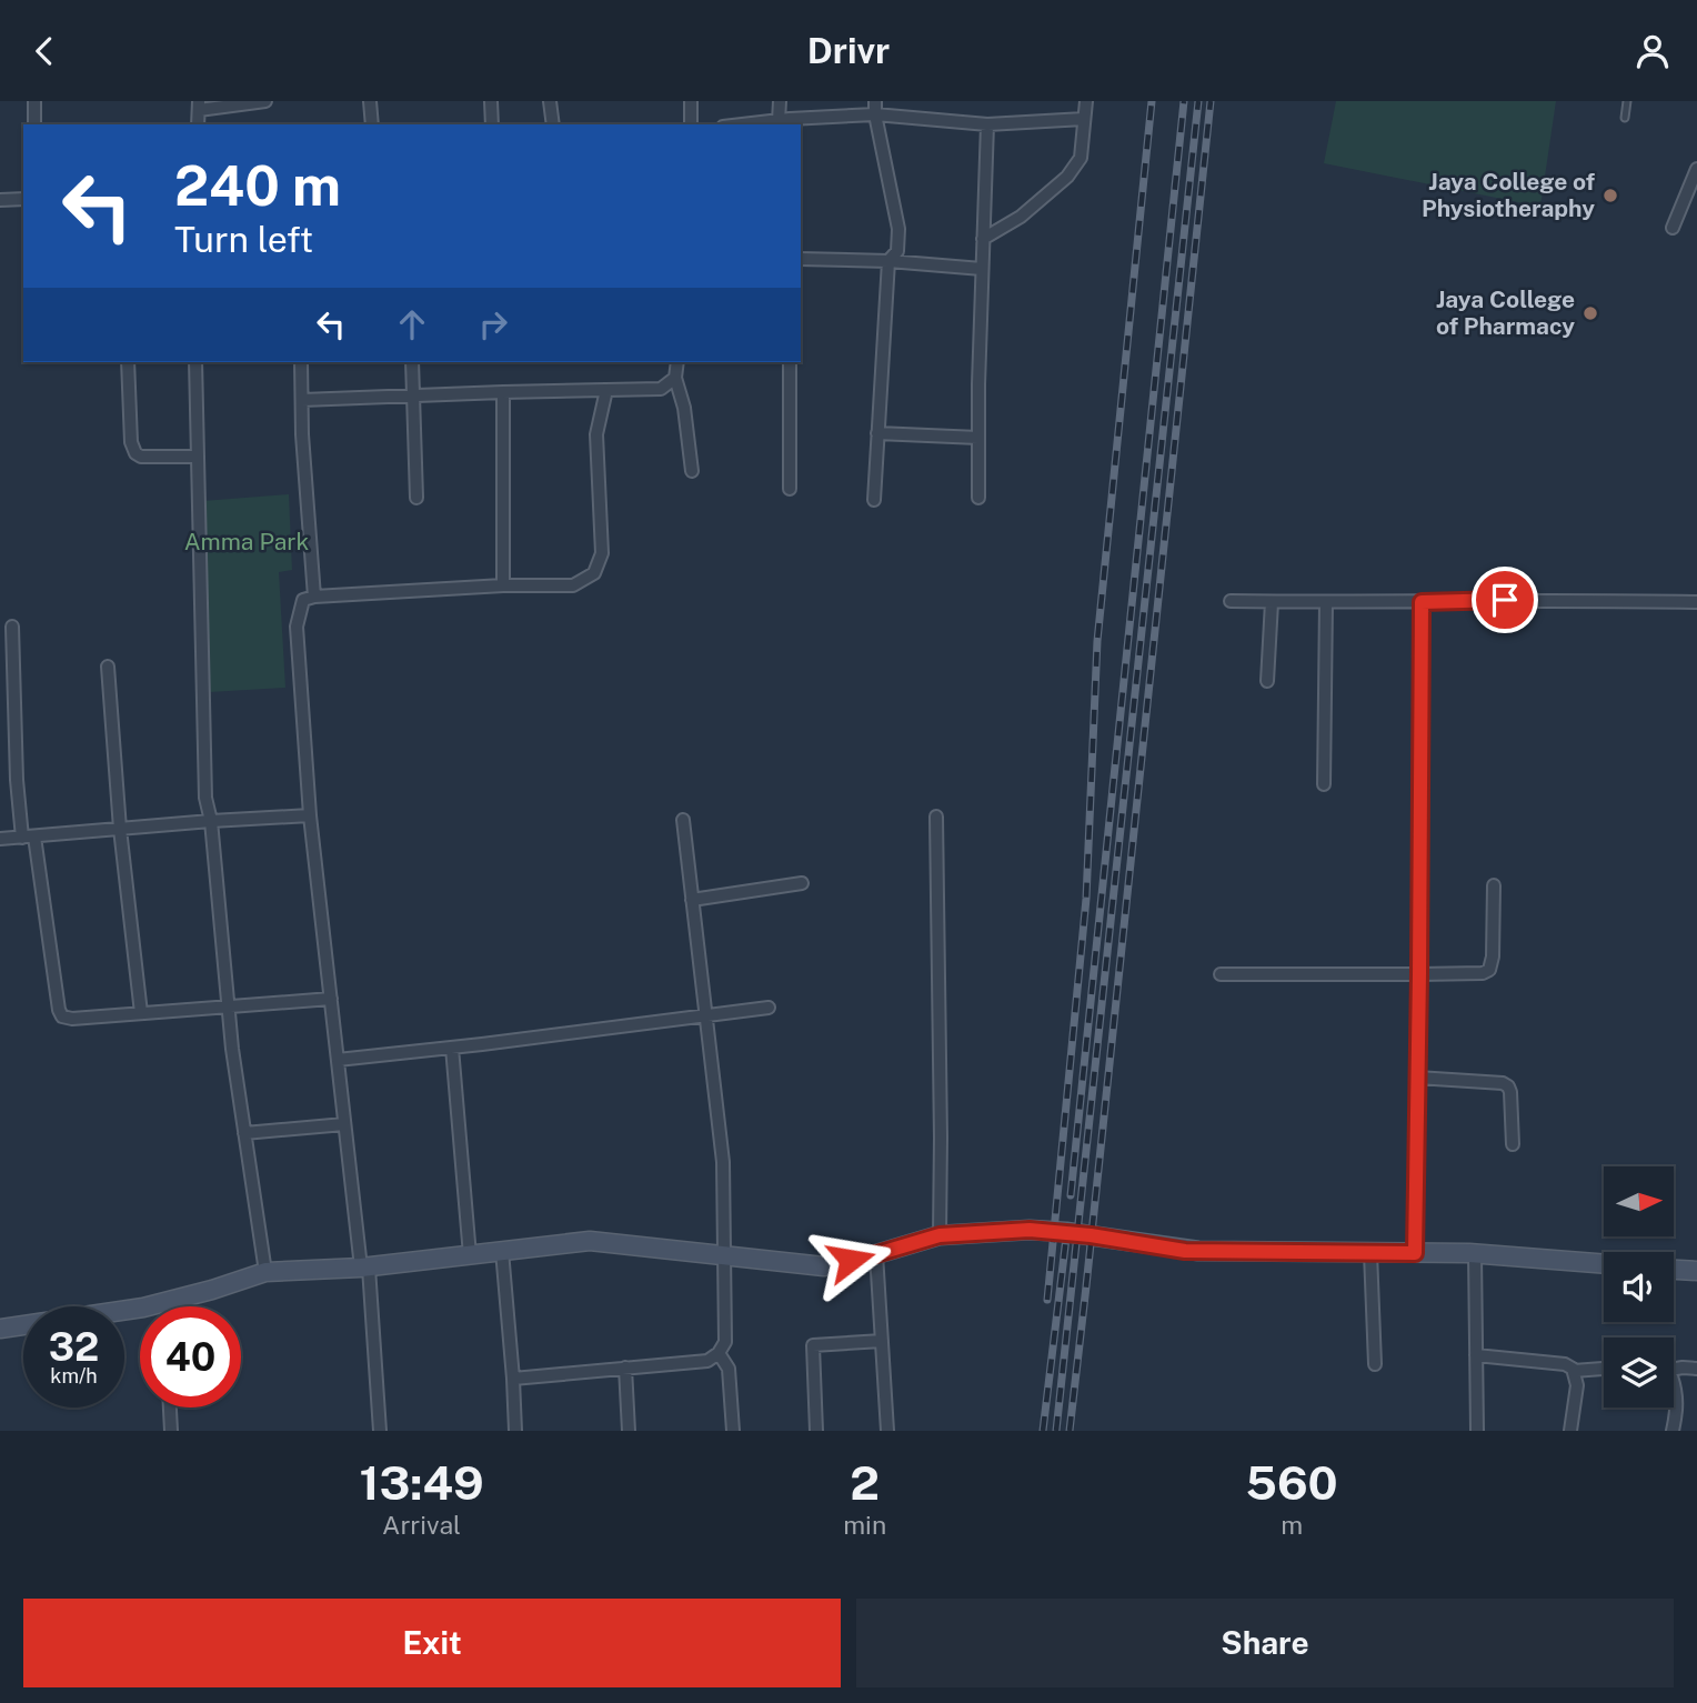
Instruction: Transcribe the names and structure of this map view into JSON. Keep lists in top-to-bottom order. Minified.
{"parks":["Amma Park"],"places":["Jaya College of Physiotheraphy","Jaya College of Pharmacy"],"north":"right","page":{"header":"Drivr","turn":["240 m","Turn left"],"speed":"32 km/h","limit":"40","eta":["13:49","Arrival","2","min","560","m"],"buttons":["Exit","Share"]}}
